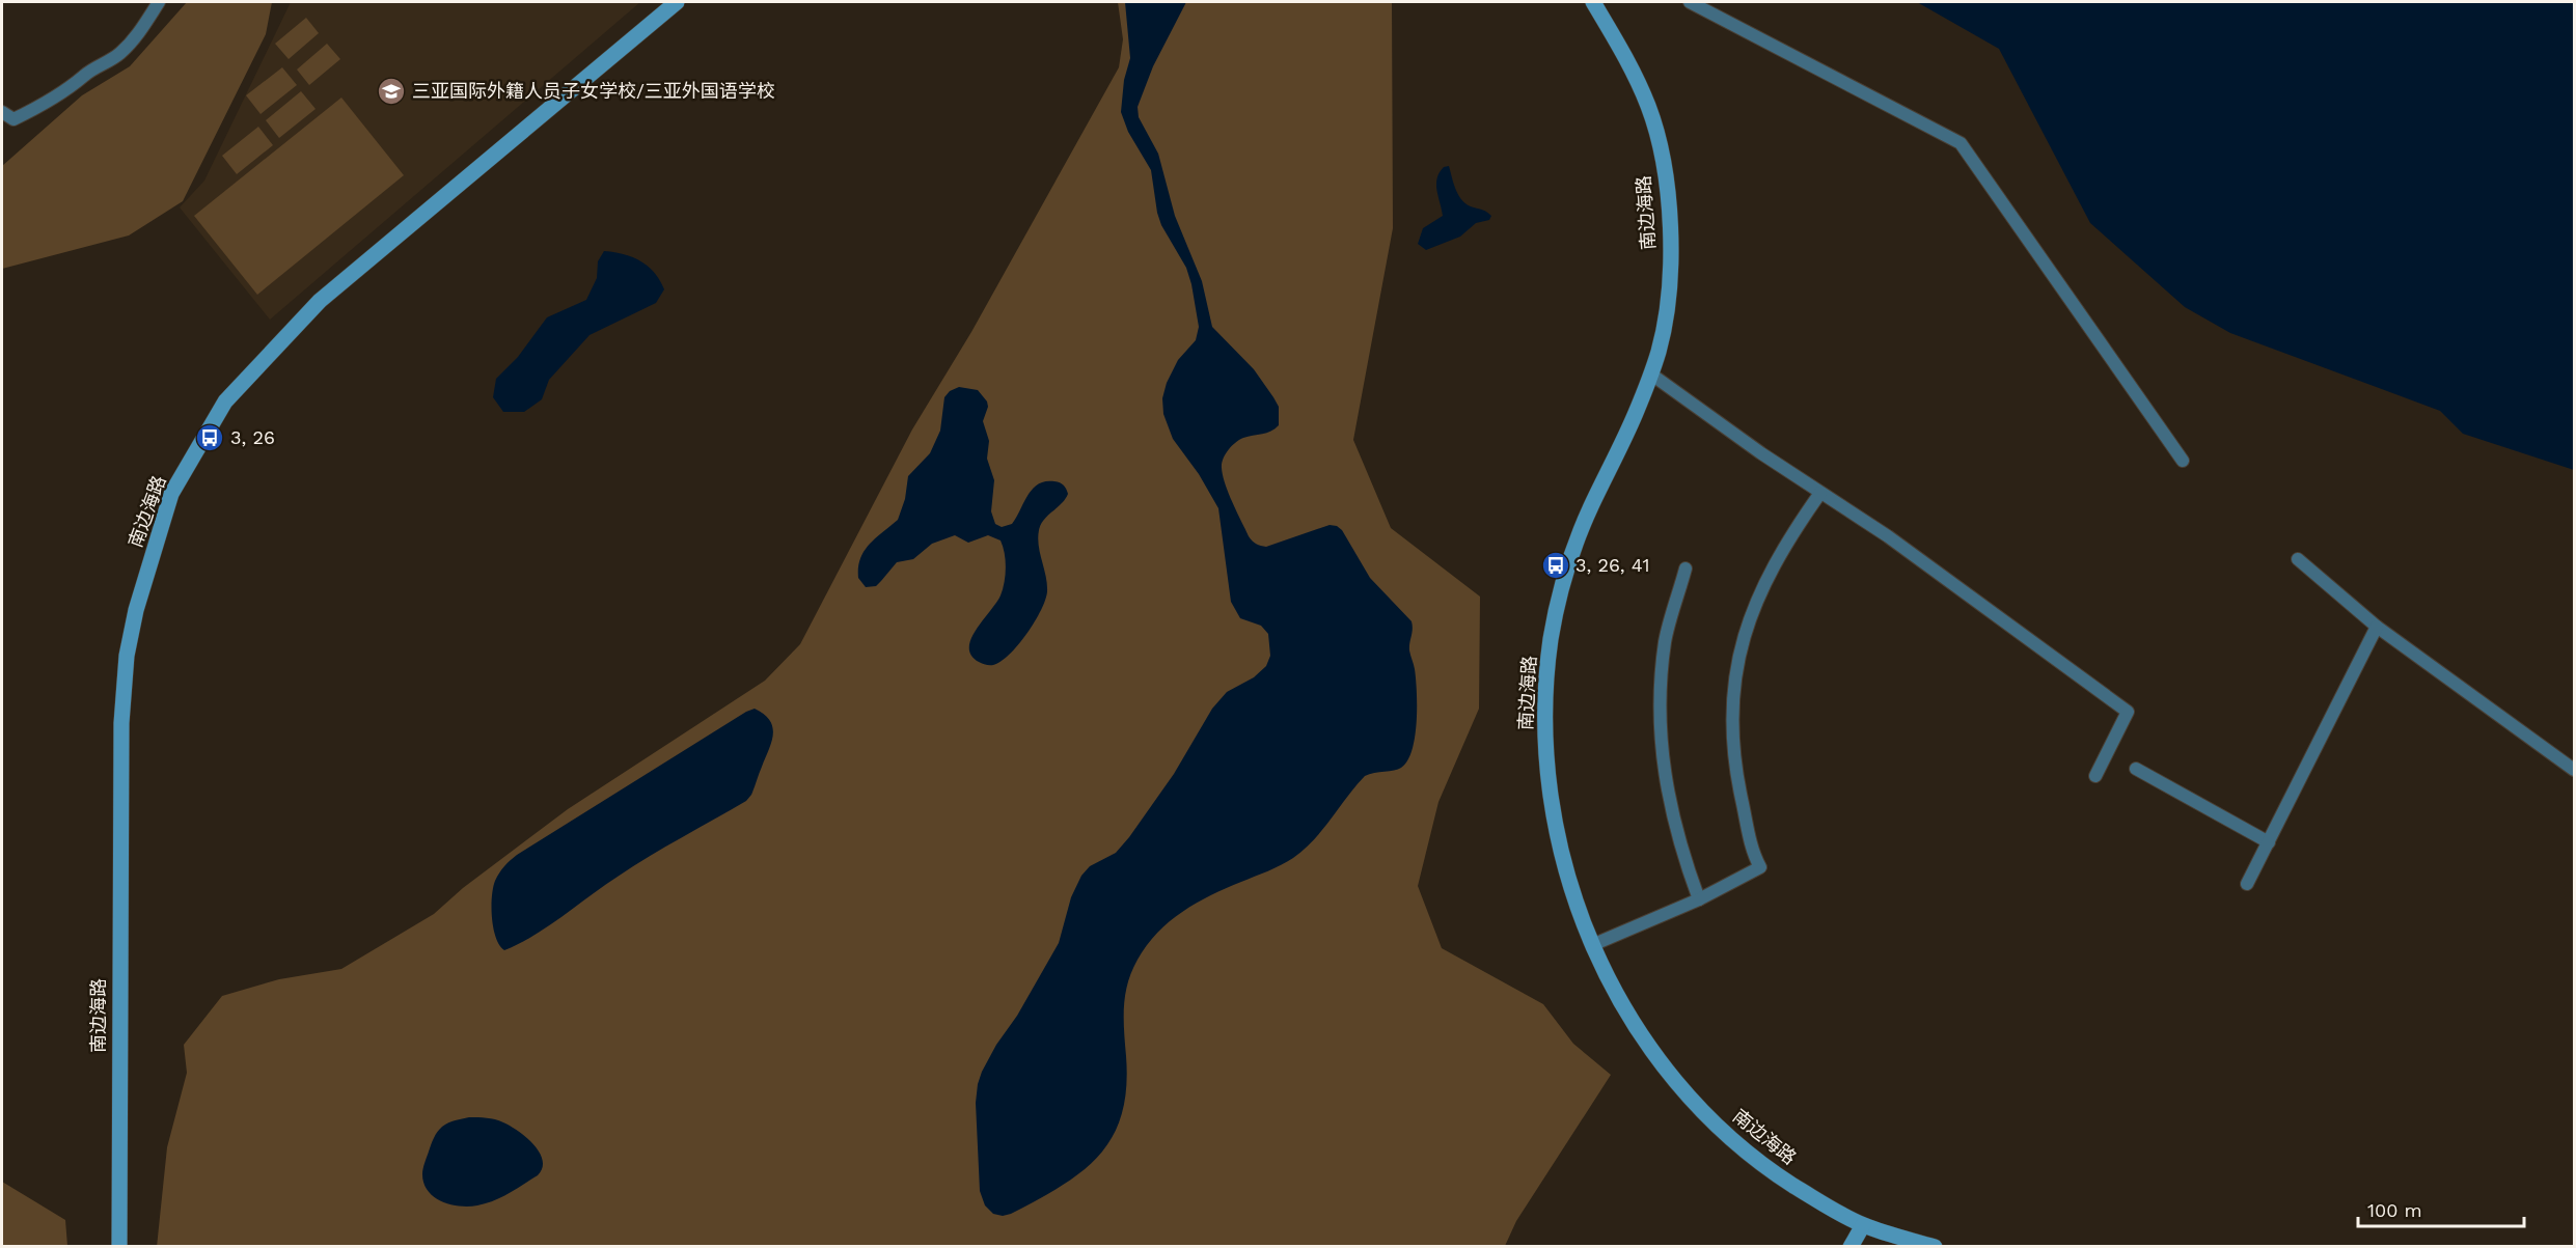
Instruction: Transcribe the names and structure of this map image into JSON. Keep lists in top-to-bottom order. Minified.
{"streets":{"street":["南边海路"]},"places":{"school or university":["三亚国际外籍人员子女学校/三亚外国语学校"],"bus stop":["3, 26","3, 26, 41"]},"scale_bar":"100 m"}
